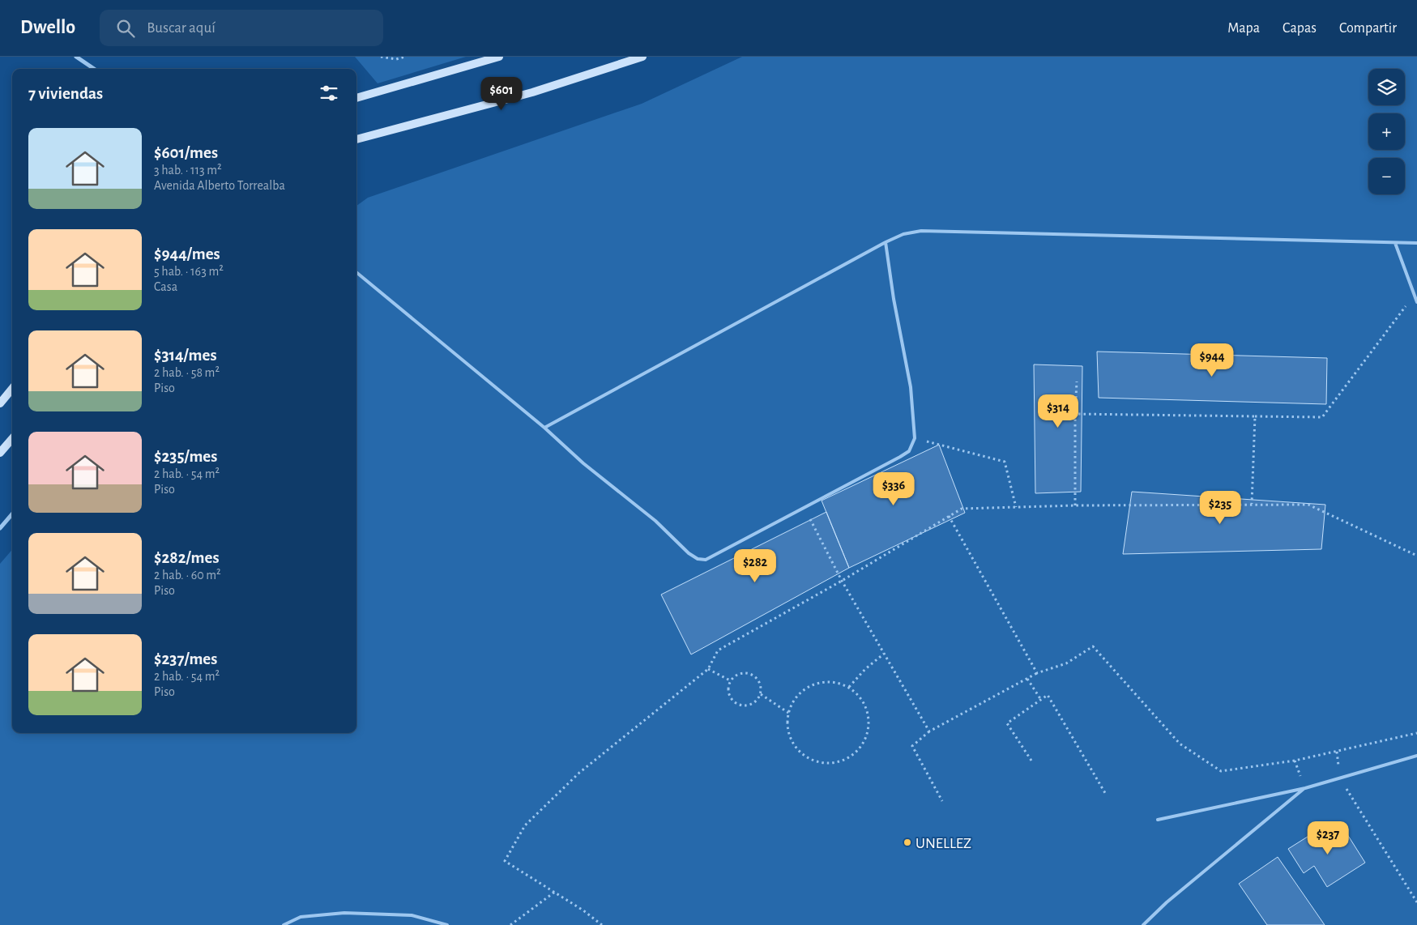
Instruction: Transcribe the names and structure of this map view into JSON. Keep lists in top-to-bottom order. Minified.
{"places":["UNELLEZ"],"page":{"header":"Dwello","search":"Buscar aquí","nav":["Mapa","Capas","Compartir"],"map_buttons":["+","−"],"heading":"7 viviendas","price":["$601","$944","$314","$336","$235","$282","$237"],"list":[{"name":"$601/mes","note":"3 hab. · 113 m² · Avenida Alberto Torrealba"},{"name":"$944/mes","note":"5 hab. · 163 m² · Casa"},{"name":"$314/mes","note":"2 hab. · 58 m² · Piso"},{"name":"$235/mes","note":"2 hab. · 54 m² · Piso"},{"name":"$282/mes","note":"2 hab. · 60 m² · Piso"},{"name":"$237/mes","note":"2 hab. · 54 m² · Piso"}]}}
